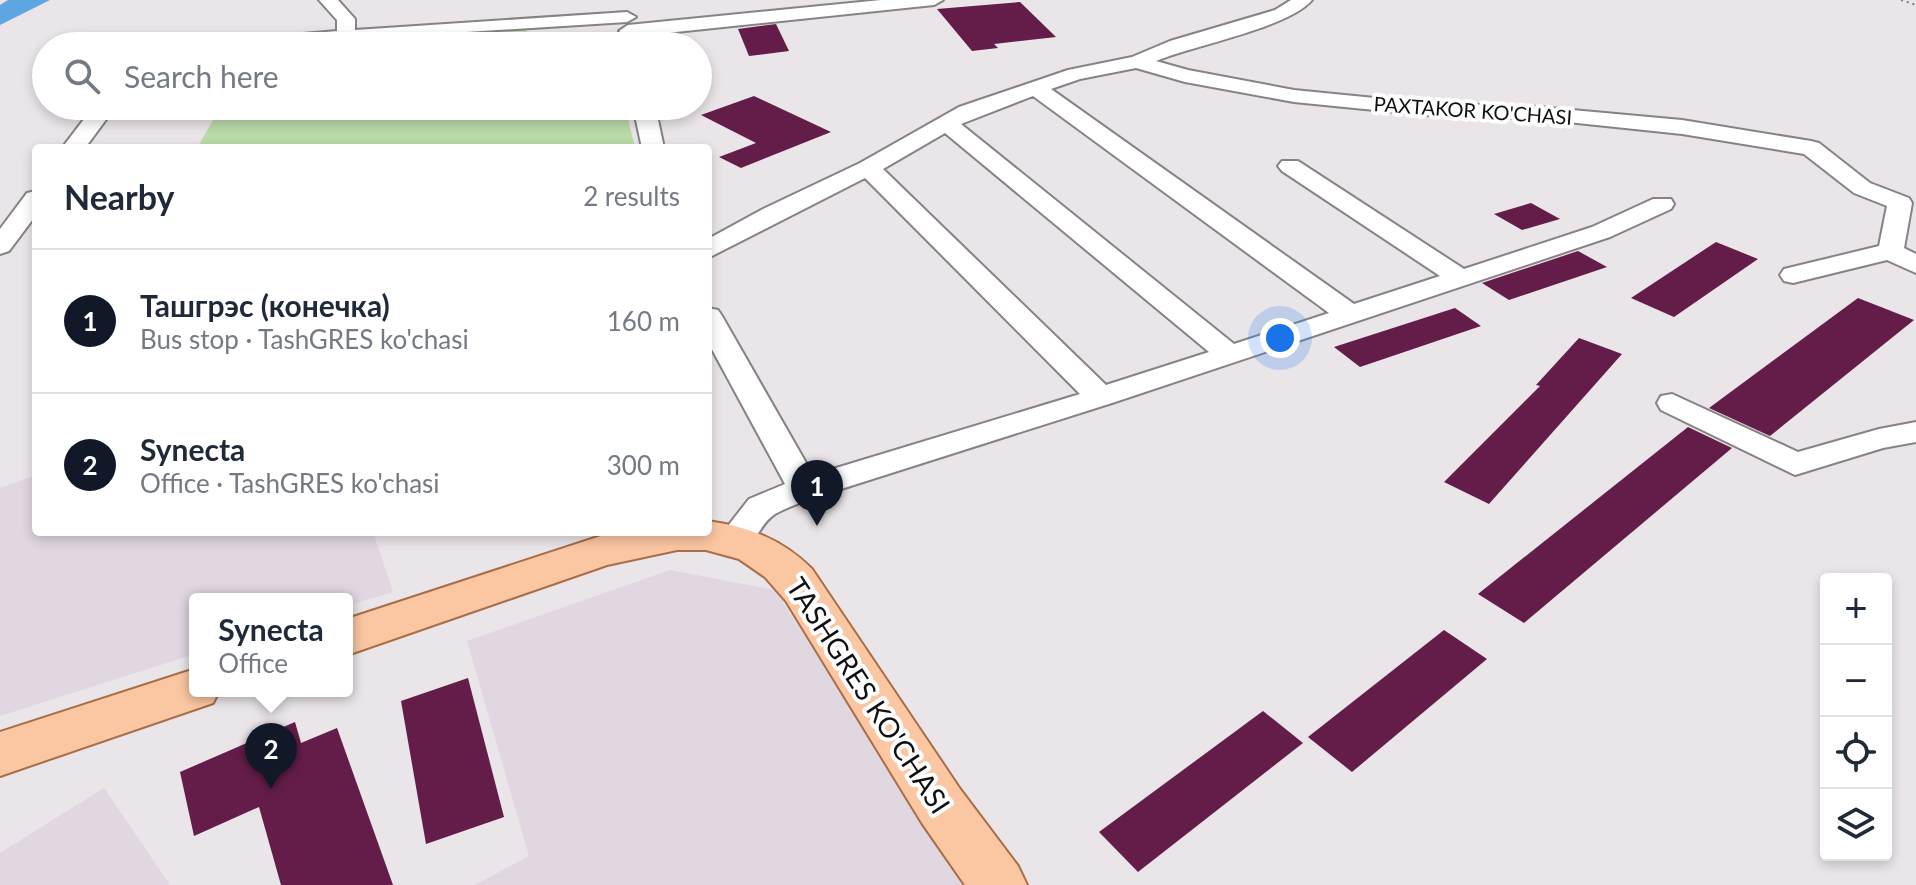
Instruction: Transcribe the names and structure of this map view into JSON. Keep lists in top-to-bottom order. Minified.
{"streets":{"main road":["TASHGRES KO'CHASI"],"street":["PAXTAKOR KO'CHASI"]},"page":{"search":"Search here","heading":["Nearby","2 results"],"list":[{"mark":"1","name":"Ташгрэс (конечка)","note":"Bus stop · TashGRES ko'chasi","value":"160 m"},{"mark":"2","name":"Synecta","note":"Office · TashGRES ko'chasi","value":"300 m"}],"pins":["1","2"],"map_buttons":["+","−"],"popup":["Synecta","Office"]}}
